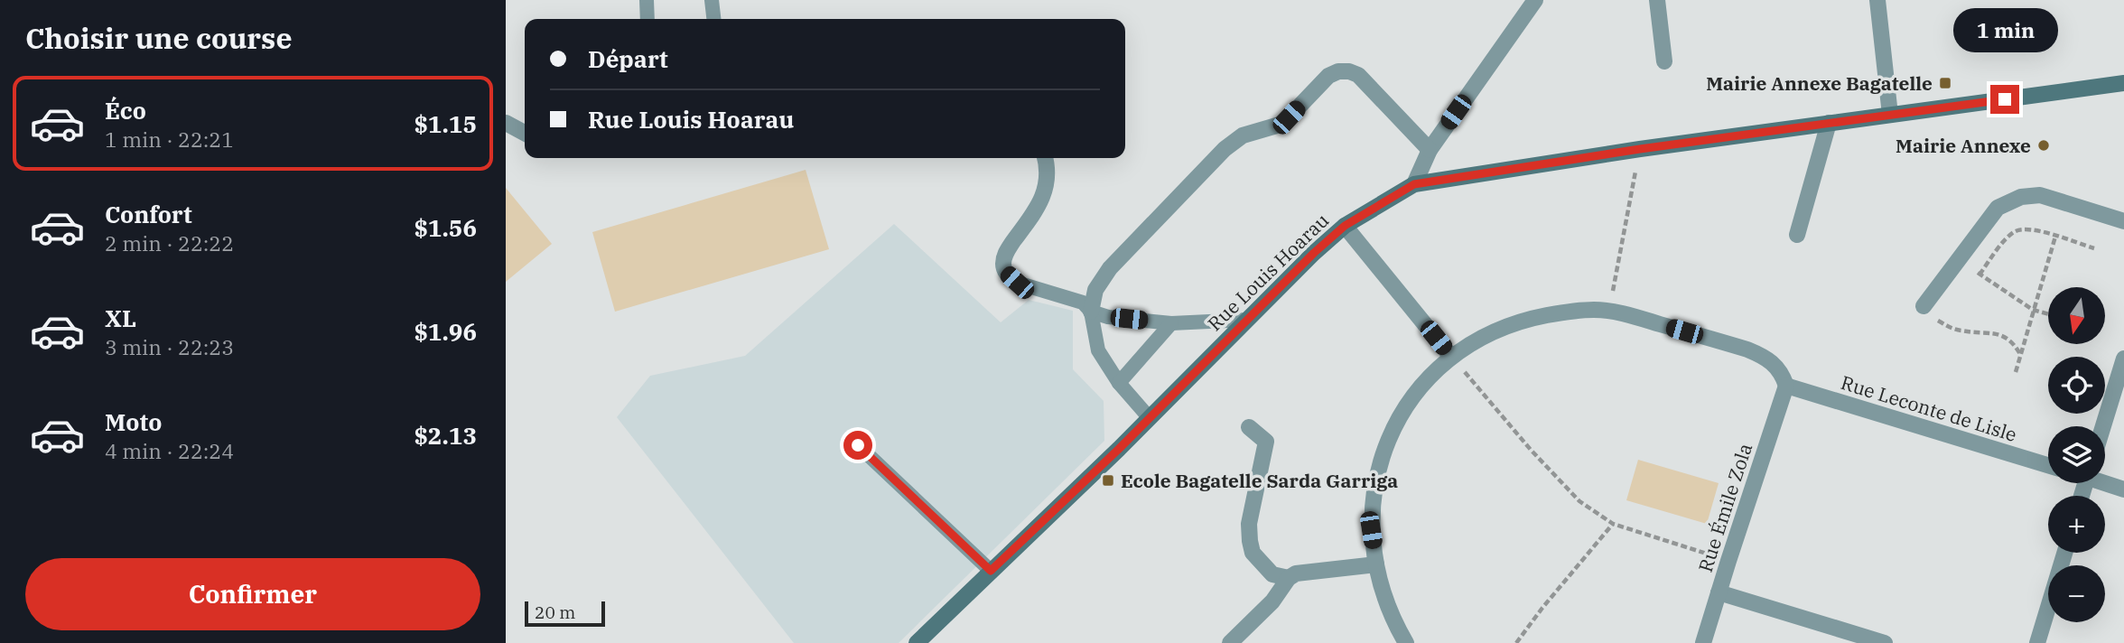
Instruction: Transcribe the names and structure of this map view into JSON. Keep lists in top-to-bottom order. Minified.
{"streets":{"main road":["Rue Louis Hoarau"],"street":["Rue Leconte de Lisle","Rue Émile Zola"]},"crossings":[["Rue Leconte de Lisle","Rue Émile Zola"]],"places":{"transit":["Mairie Annexe Bagatelle","Ecole Bagatelle Sarda Garriga"],"other":["Mairie Annexe"]},"scale_bar":"20 m","north":"bottom","page":{"heading":"Choisir une course","bubble":"1 min","banner":["Départ","Rue Louis Hoarau"],"list":[{"name":"Éco","note":"1 min · 22:21","value":"$1.15"},{"name":"Confort","note":"2 min · 22:22","value":"$1.56"},{"name":"XL","note":"3 min · 22:23","value":"$1.96"},{"name":"Moto","note":"4 min · 22:24","value":"$2.13"}],"map_buttons":["+","−"],"buttons":"Confirmer","scale":"20 m"}}
